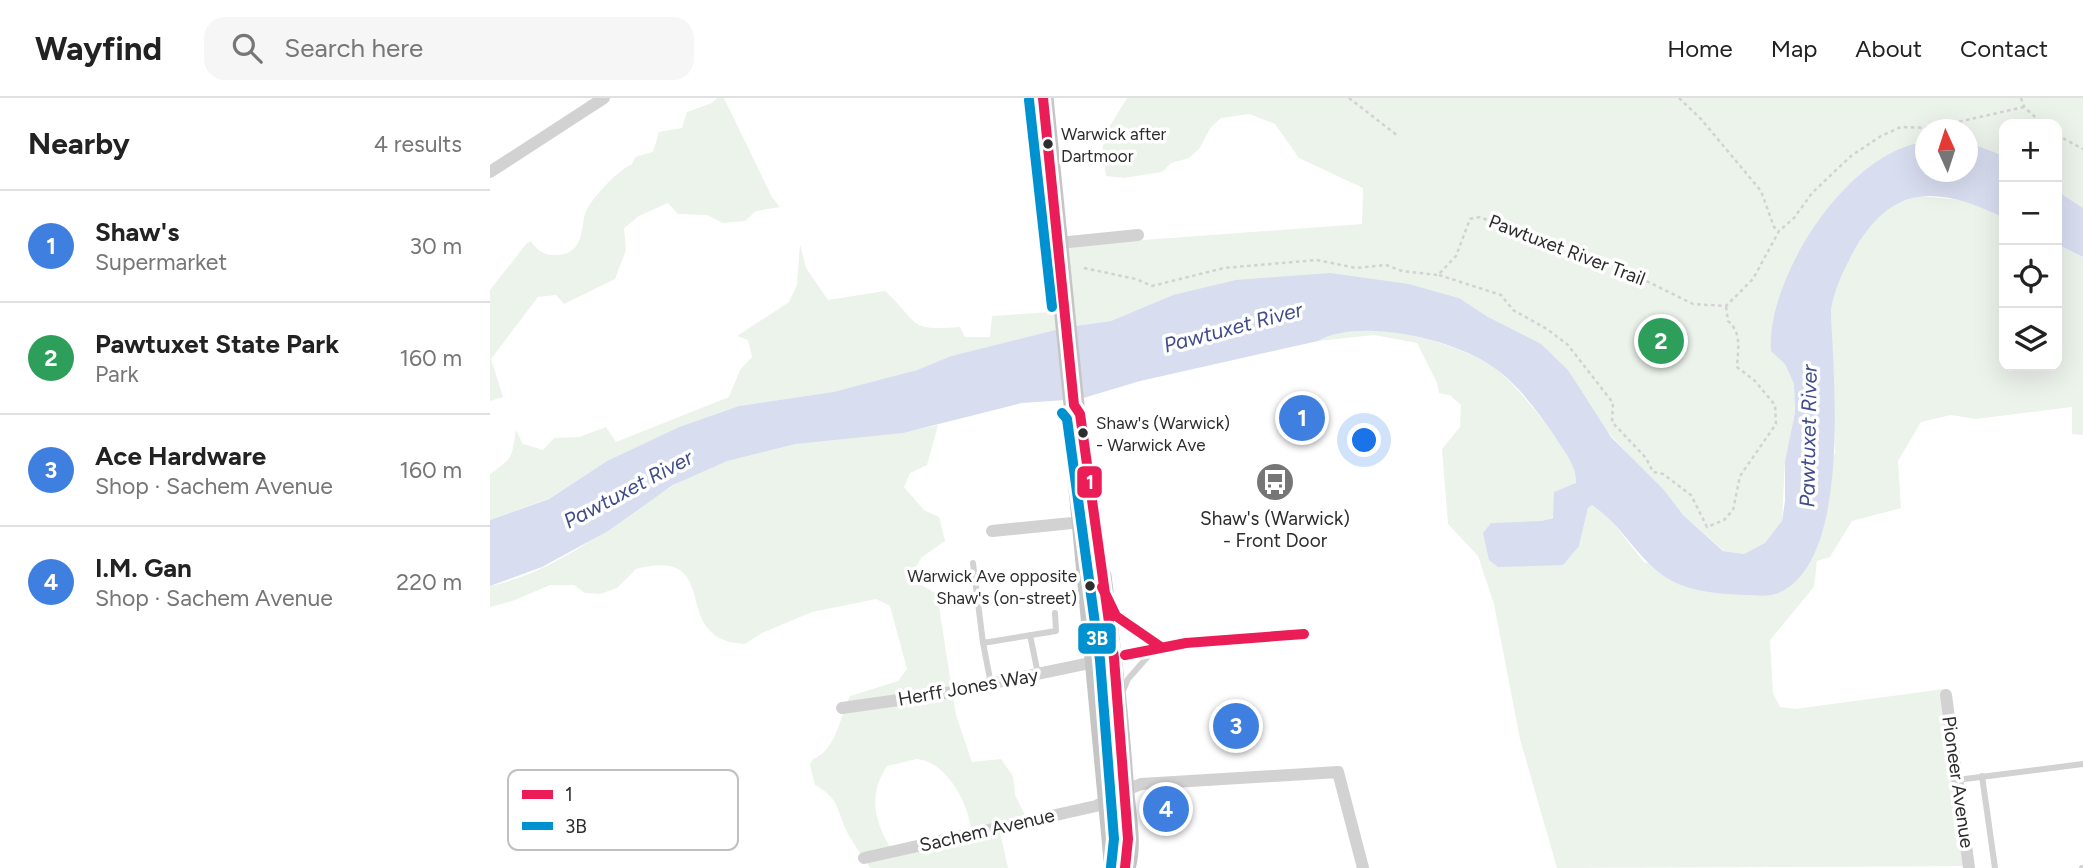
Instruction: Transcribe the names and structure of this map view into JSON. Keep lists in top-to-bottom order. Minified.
{"streets":{"street":["Herff Jones Way","Pioneer Avenue","Sachem Avenue"],"path":["Pawtuxet River Trail"]},"water":["Pawtuxet River"],"places":{"other":["Warwick after Dartmoor","Shaw's (Warwick) - Warwick Ave","Warwick Ave opposite Shaw's (on-street)"],"bus stop":["Shaw's (Warwick) - Front Door"]},"lines":["transit line 1","transit line 3B"],"legend":["1","3B"],"north":"top","page":{"header":"Wayfind","search":"Search here","nav":["Home","Map","About","Contact"],"heading":["Nearby","4 results"],"map_buttons":["+","−"],"list":[{"mark":"1","name":"Shaw's","note":"Supermarket","value":"30 m"},{"mark":"2","name":"Pawtuxet State Park","note":"Park","value":"160 m"},{"mark":"3","name":"Ace Hardware","note":"Shop · Sachem Avenue","value":"160 m"},{"mark":"4","name":"I.M. Gan","note":"Shop · Sachem Avenue","value":"220 m"}],"pins":["2","1","3","4"]}}
